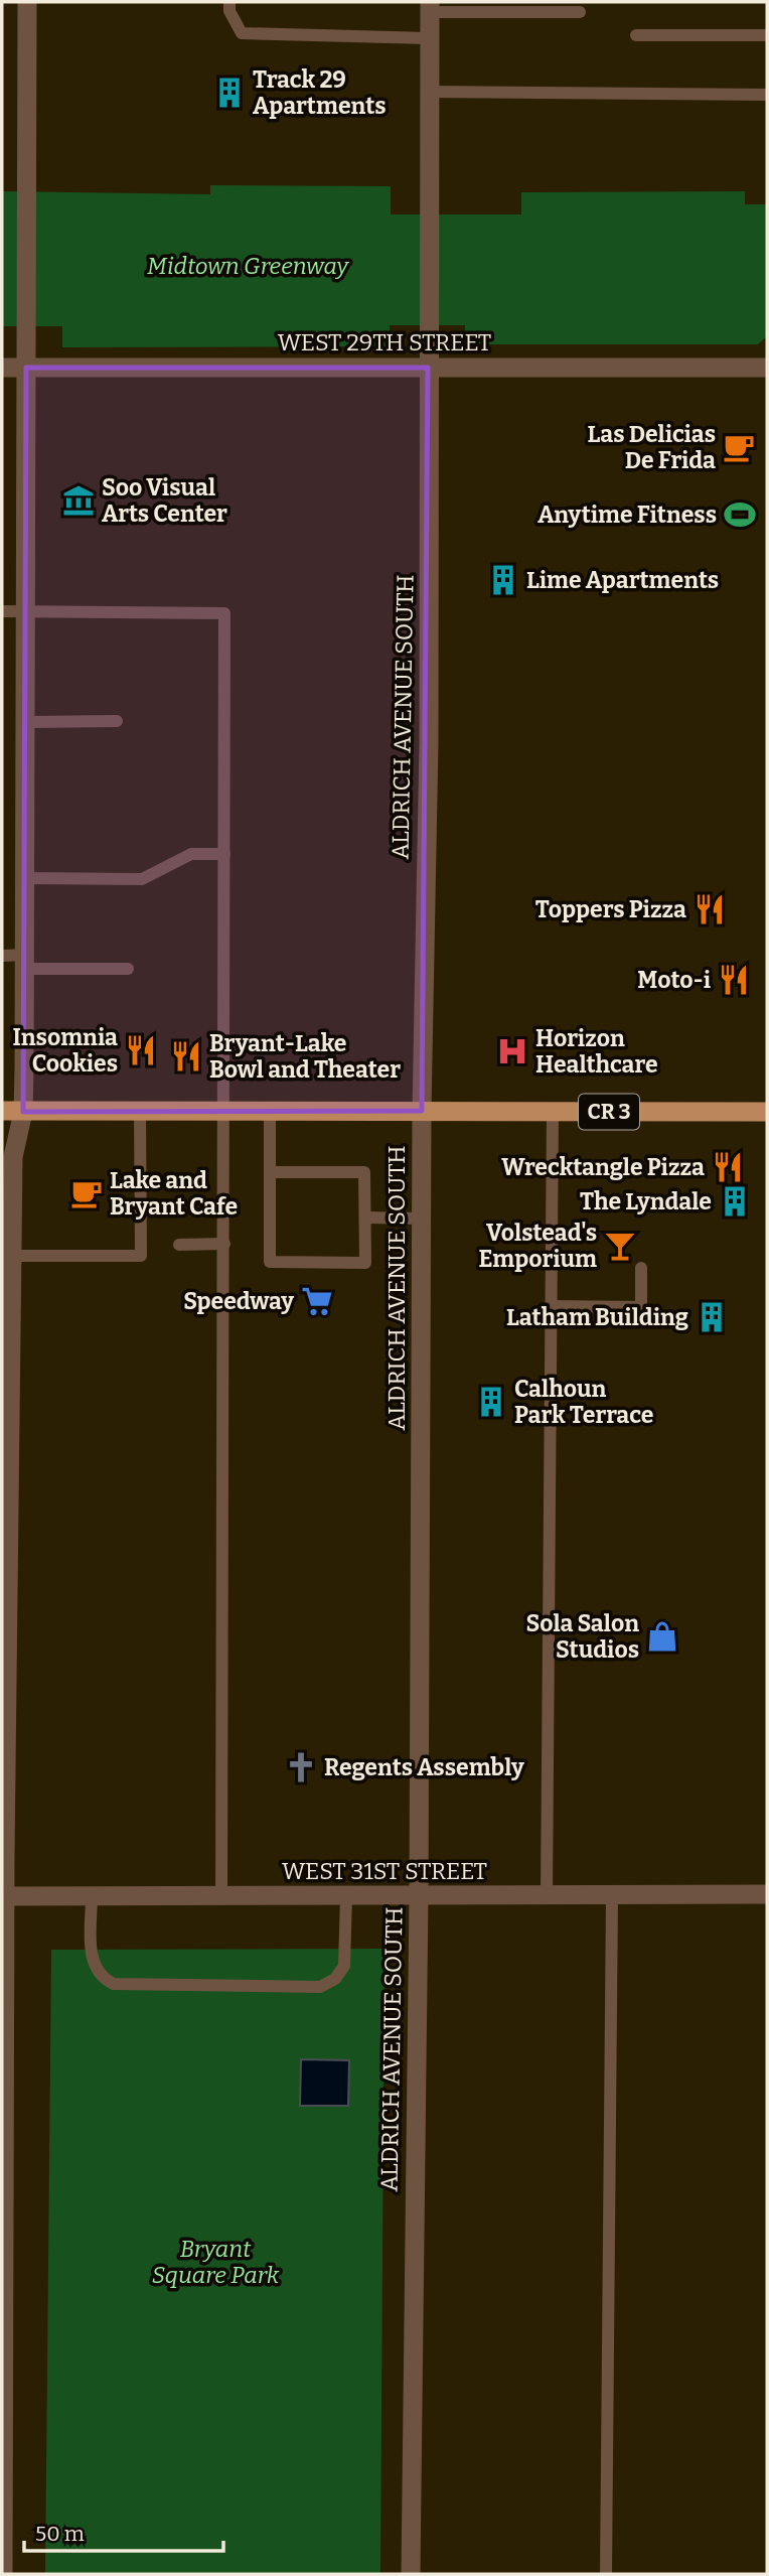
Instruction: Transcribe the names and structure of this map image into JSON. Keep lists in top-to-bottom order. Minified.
{"streets":{"main road":["CR 3"],"street":["WEST 29TH STREET","ALDRICH AVENUE SOUTH","WEST 31ST STREET"]},"crossings":[["WEST 29TH STREET","ALDRICH AVENUE SOUTH"],["ALDRICH AVENUE SOUTH","CR 3"],["ALDRICH AVENUE SOUTH","WEST 31ST STREET"]],"parks":["Midtown Greenway","Bryant Square Park"],"places":{"building":["Track 29 Apartments","Lime Apartments","The Lyndale","Latham Building","Calhoun Park Terrace"],"cafe":["Las Delicias De Frida","Lake and Bryant Cafe"],"museum":["Soo Visual Arts Center"],"sports":["Anytime Fitness"],"restaurant":["Toppers Pizza","Moto-i","Insomnia Cookies","Bryant-Lake Bowl and Theater","Wrecktangle Pizza"],"hospital":["Horizon Healthcare"],"bar":["Volstead's Emporium"],"supermarket":["Speedway"],"shop":["Sola Salon Studios"],"church":["Regents Assembly"]},"scale_bar":"50 m"}
